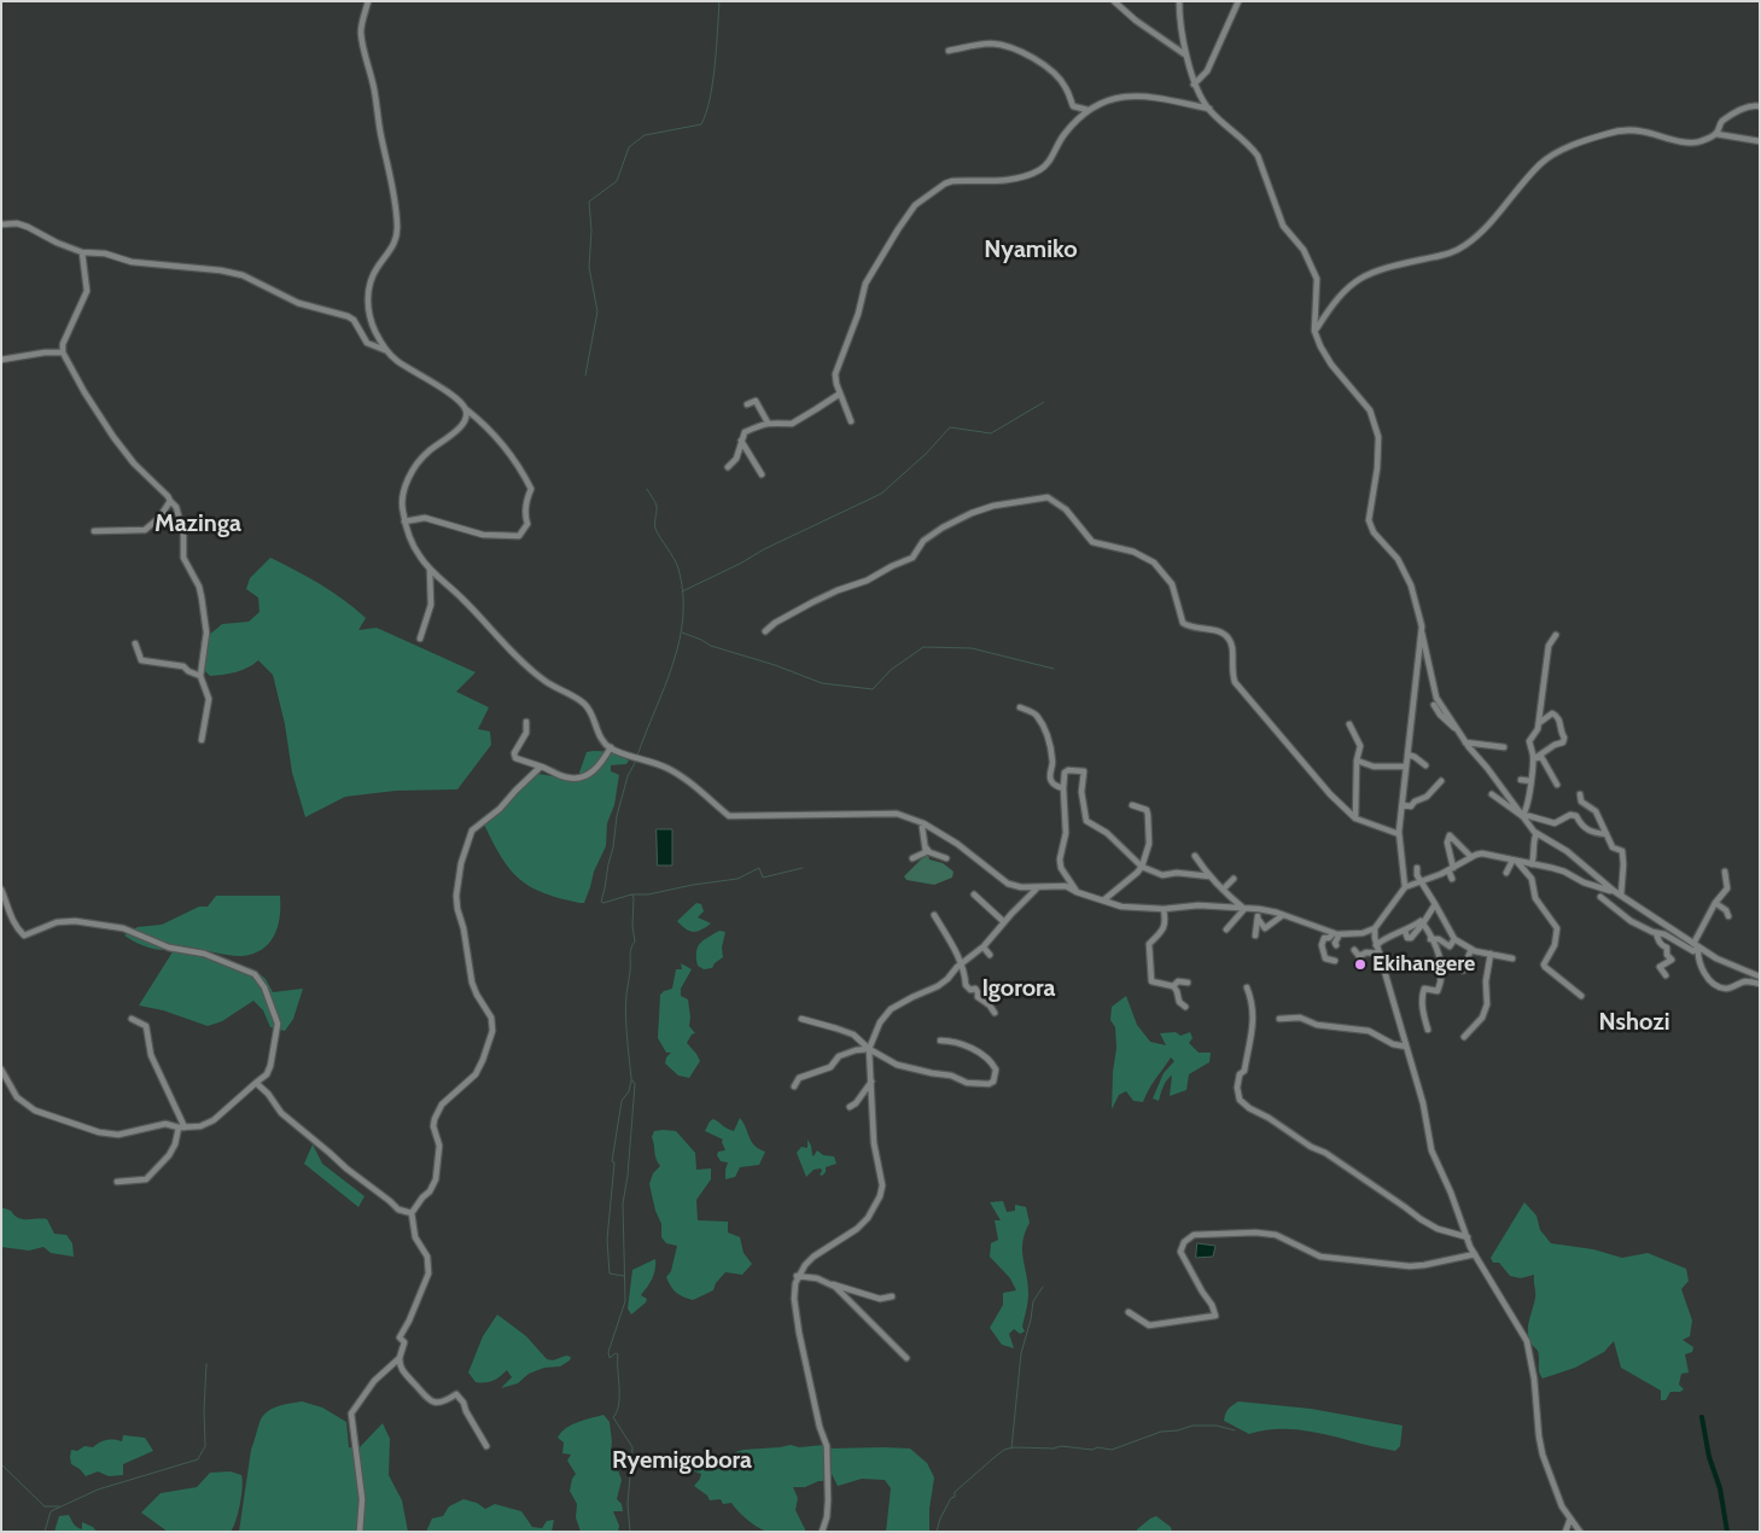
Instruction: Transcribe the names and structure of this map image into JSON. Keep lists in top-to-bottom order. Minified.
{"districts":["Nyamiko","Mazinga","Igorora","Nshozi","Ryemigobora"],"places":["Ekihangere"]}
